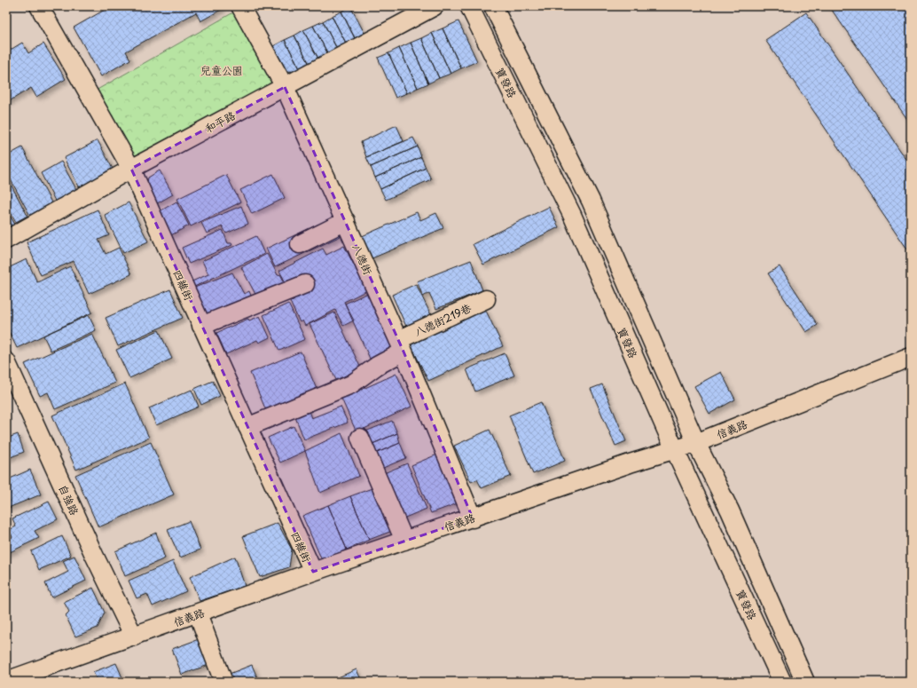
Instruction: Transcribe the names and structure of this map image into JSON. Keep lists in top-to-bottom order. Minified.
{"streets":{"street":["寶發路","和平路","八德街","四維街","八德街219巷","信義路","自強路"]},"crossings":[["寶發路","信義路"],["和平路","八德街"],["和平路","四維街"],["八德街","八德街219巷"],["八德街","信義路"],["四維街","八德街219巷"],["四維街","信義路"],["信義路","自強路"]],"parks":["兒童公園"]}
